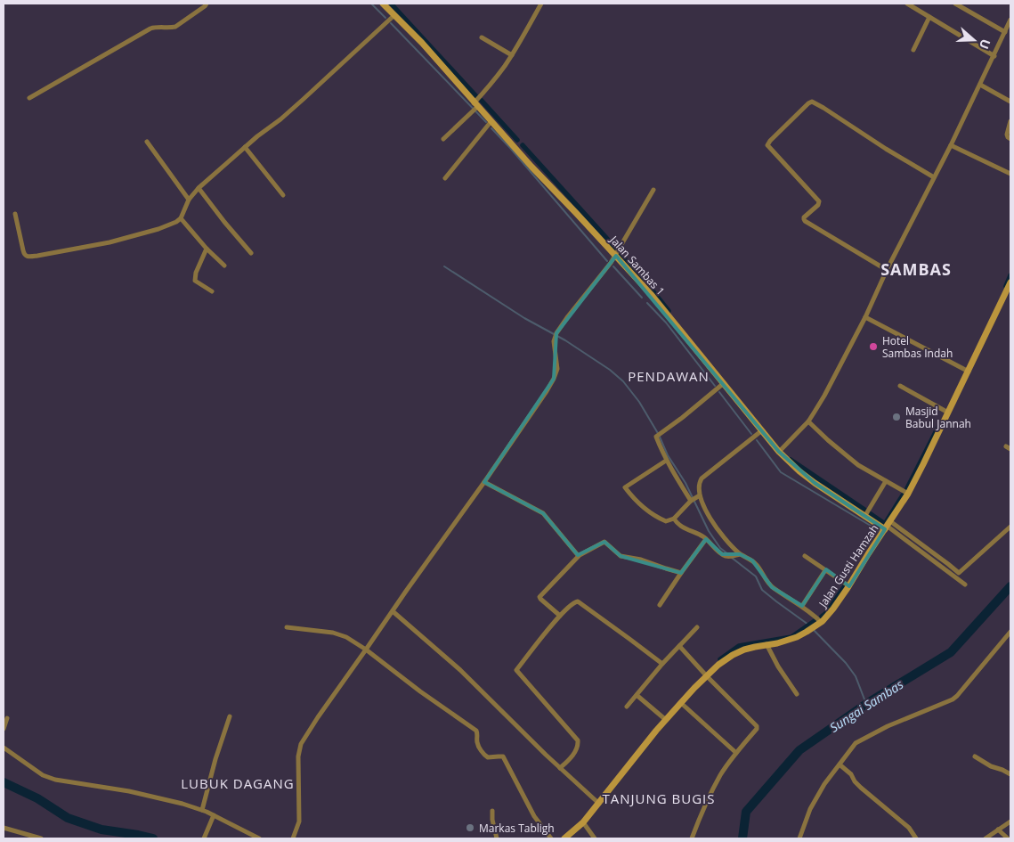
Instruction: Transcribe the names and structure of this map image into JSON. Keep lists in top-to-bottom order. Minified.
{"streets":{"street":["Jalan Sambas 1","Jalan Gusti Hamzah"]},"crossings":[["Jalan Sambas 1","Jalan Gusti Hamzah"]],"districts":["SAMBAS","PENDAWAN","LUBUK DAGANG","TANJUNG BUGIS"],"water":["Sungai Sambas"],"places":["Hotel Sambas Indah","Masjid Babul Jannah","Markas Tabligh"],"north":"right"}
